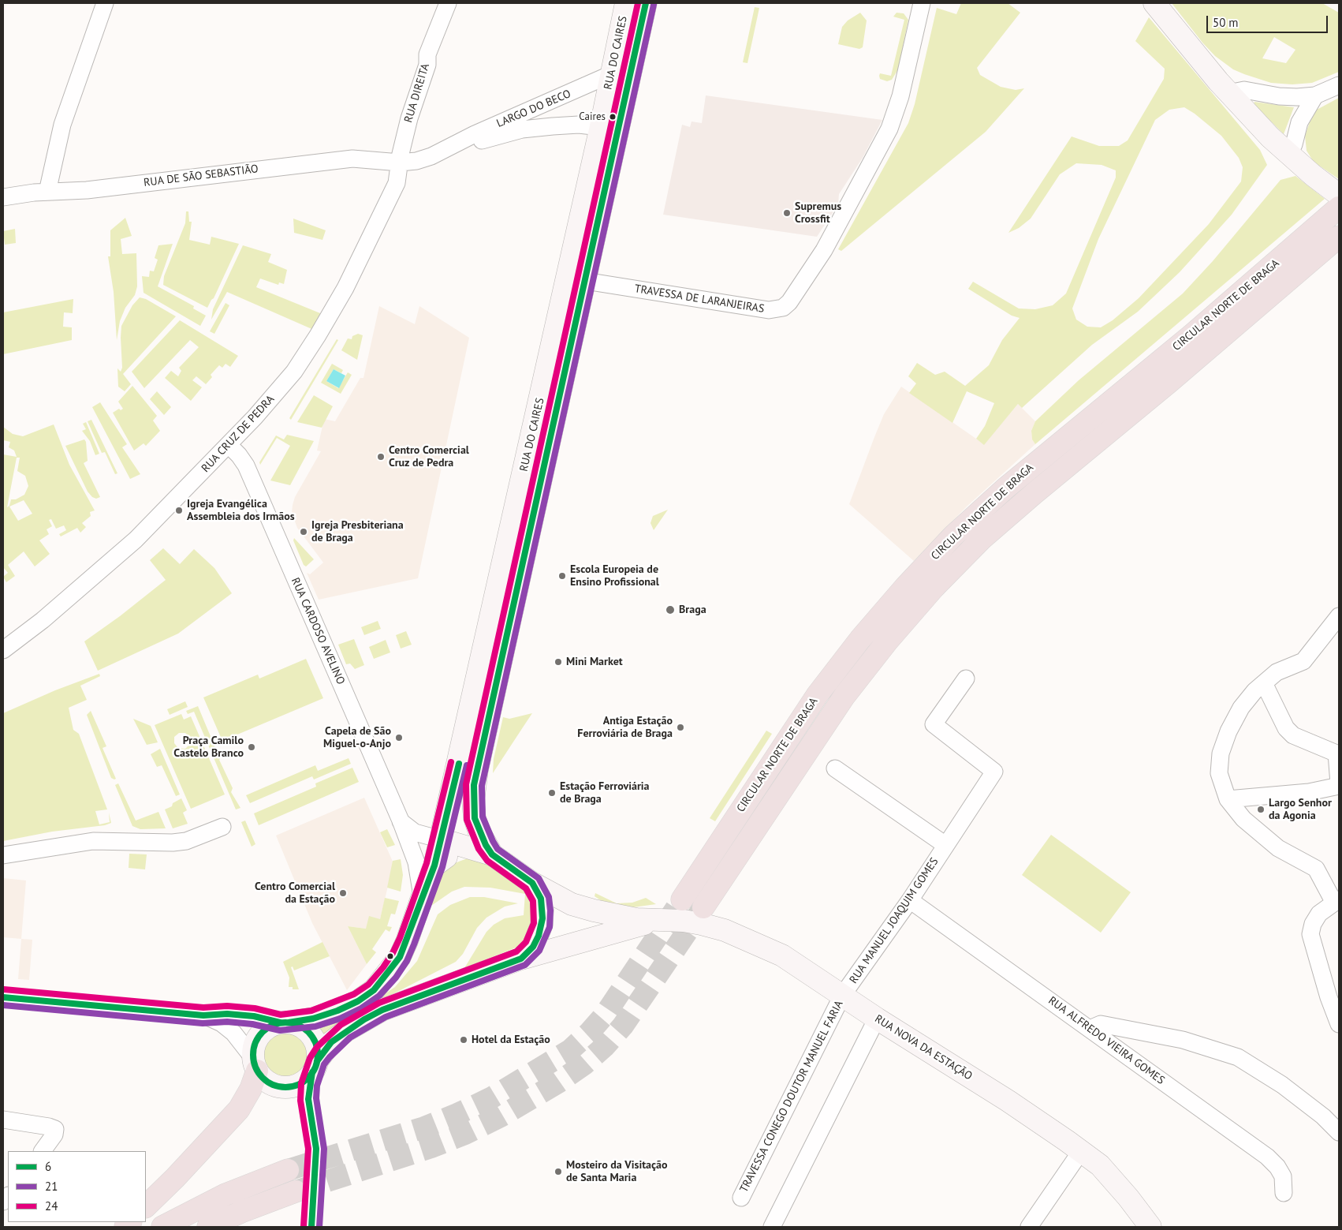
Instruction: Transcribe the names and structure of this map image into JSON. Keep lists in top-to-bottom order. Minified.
{"streets":{"highway":["CIRCULAR NORTE DE BRAGA"],"main road":["RUA DO CAIRES","RUA NOVA DA ESTAÇÃO"],"street":["RUA DIREITA","LARGO DO BECO","RUA DE SÃO SEBASTIÃO","TRAVESSA DE LARANJEIRAS","RUA CRUZ DE PEDRA","RUA CARDOSO AVELINO","RUA MANUEL JOAQUIM GOMES","RUA ALFREDO VIEIRA GOMES","TRAVESSA CONEGO DOUTOR MANUEL FARIA"]},"crossings":[["RUA DO CAIRES","LARGO DO BECO"],["RUA DO CAIRES","TRAVESSA DE LARANJEIRAS"],["RUA DO CAIRES","RUA CARDOSO AVELINO"],["RUA DO CAIRES","RUA NOVA DA ESTAÇÃO"],["RUA DIREITA","LARGO DO BECO"],["RUA DIREITA","RUA DE SÃO SEBASTIÃO"],["RUA DIREITA","RUA CRUZ DE PEDRA"],["LARGO DO BECO","RUA DE SÃO SEBASTIÃO"],["LARGO DO BECO","RUA CRUZ DE PEDRA"],["RUA DE SÃO SEBASTIÃO","RUA CRUZ DE PEDRA"],["RUA CRUZ DE PEDRA","RUA CARDOSO AVELINO"],["RUA MANUEL JOAQUIM GOMES","RUA ALFREDO VIEIRA GOMES"],["RUA MANUEL JOAQUIM GOMES","RUA NOVA DA ESTAÇÃO"],["RUA MANUEL JOAQUIM GOMES","TRAVESSA CONEGO DOUTOR MANUEL FARIA"],["RUA NOVA DA ESTAÇÃO","TRAVESSA CONEGO DOUTOR MANUEL FARIA"]],"places":["Caires","Supremus Crossfit","Centro Comercial Cruz de Pedra","Igreja Evangélica Assembleia dos Irmãos","Igreja Presbiteriana de Braga","Escola Europeia de Ensino Profissional","Braga","Mini Market","Antiga Estação Ferroviária de Braga","Capela de São Miguel-o-Anjo","Praça Camilo Castelo Branco","Estação Ferroviária de Braga","Largo Senhor da Agonia","Centro Comercial da Estação","Hotel da Estação","Mosteiro da Visitação de Santa Maria"],"lines":["transit line 6","transit line 24","transit line 21"],"legend":["6","21","24"],"scale_bar":"50 m"}
